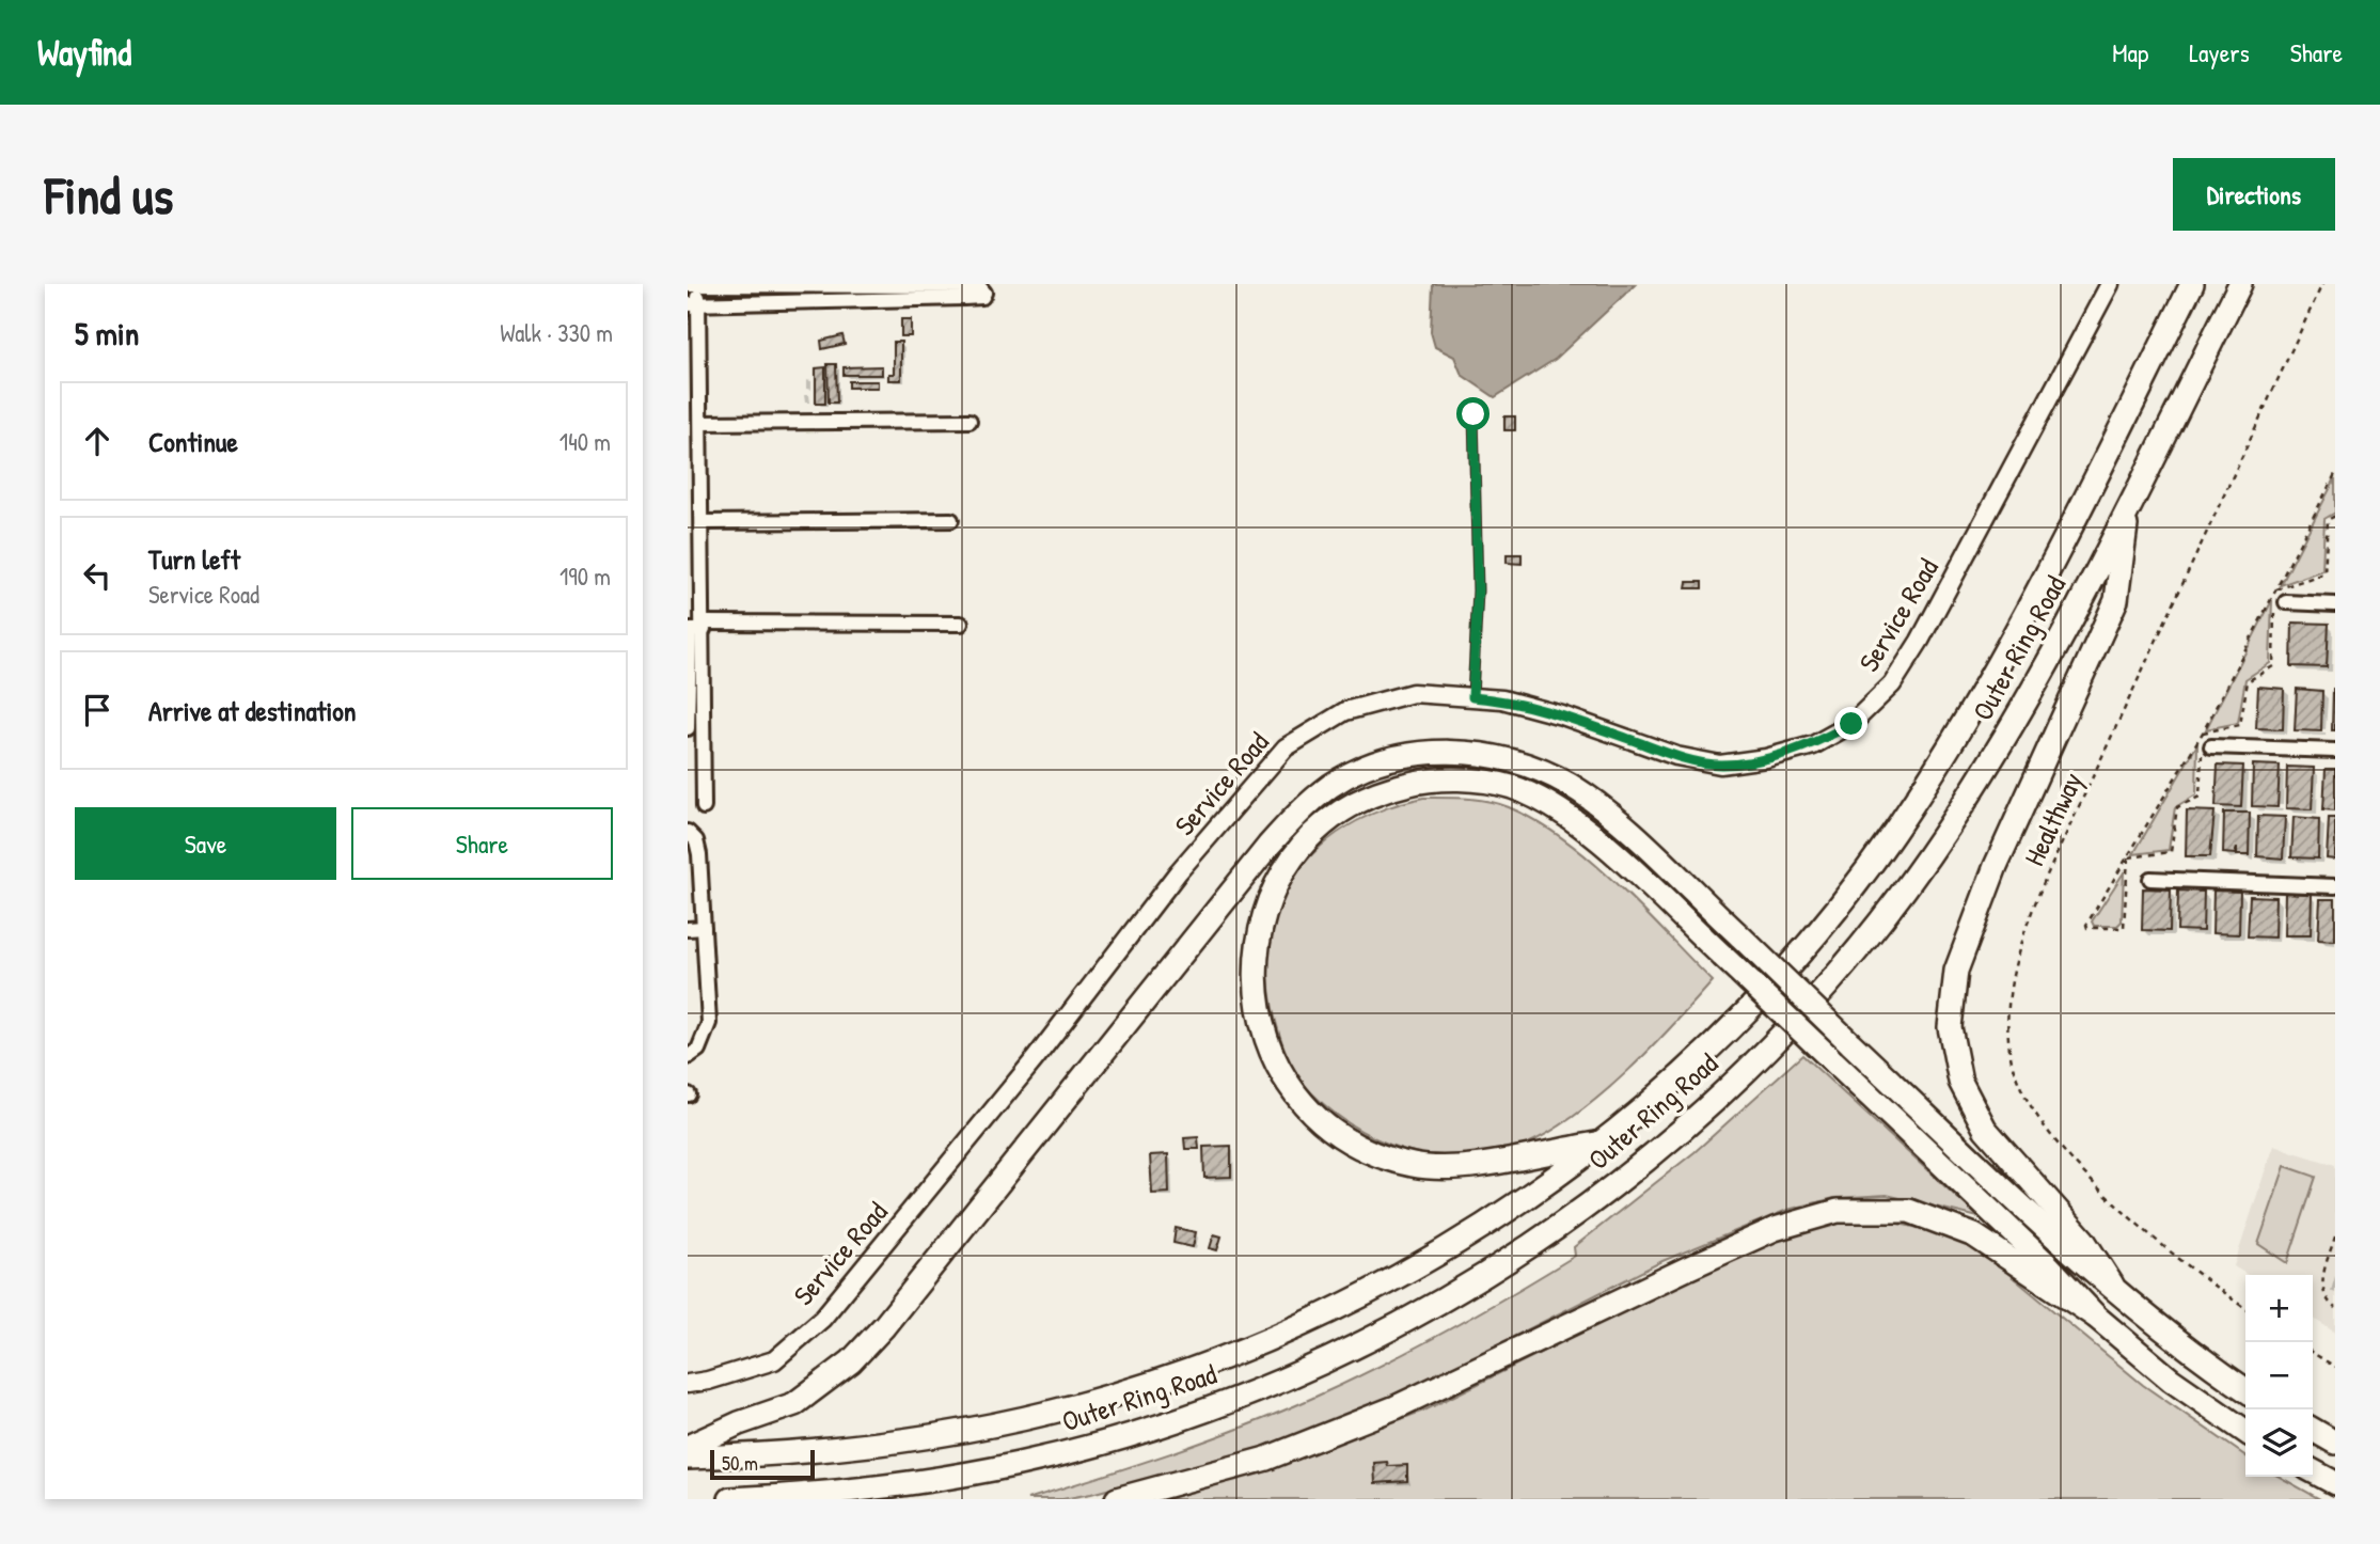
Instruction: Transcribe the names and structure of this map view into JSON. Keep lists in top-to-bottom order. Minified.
{"streets":{"highway":["Outer Ring Road"],"main road":["Service Road"],"path":["Healthway"]},"scale_bar":"50 m","page":{"header":"Wayfind","nav":["Map","Layers","Share"],"buttons":["Directions",["Save","Share"]],"title":"Find us","heading":["5 min","Walk · 330 m"],"list":[["Continue","140 m"],["Turn left","Service Road","190 m"],"Arrive at destination"],"map_buttons":["+","−"],"scale":"50 m"}}
